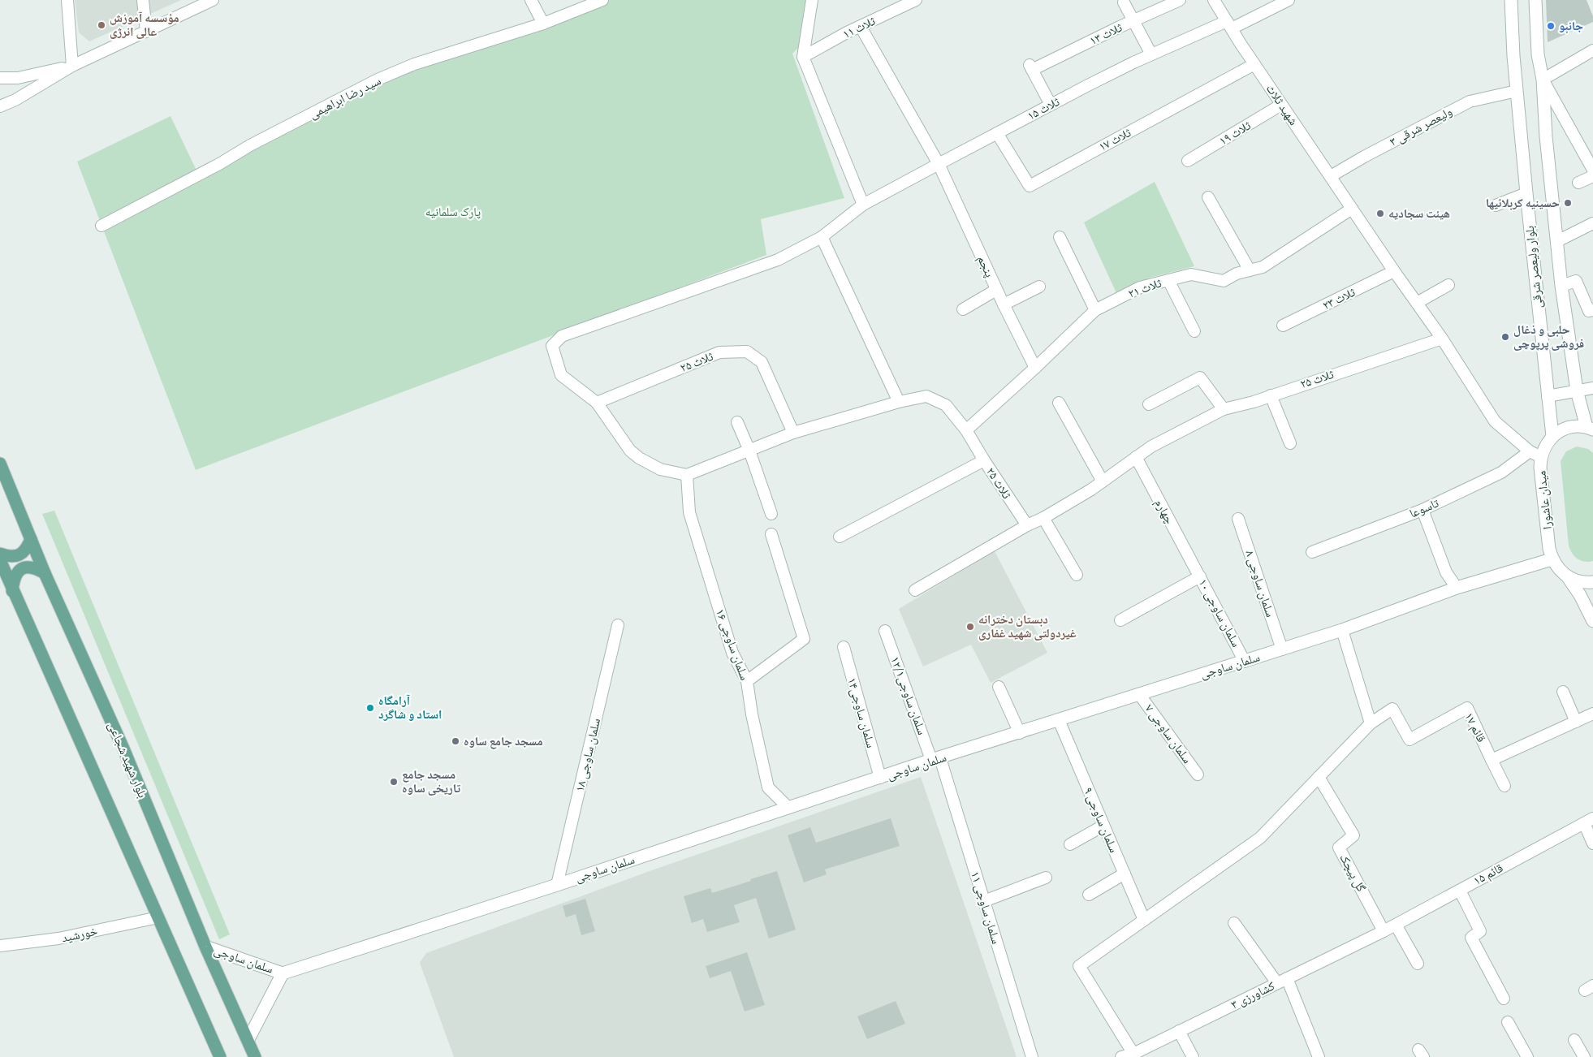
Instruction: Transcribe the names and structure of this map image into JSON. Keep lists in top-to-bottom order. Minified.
{"streets":{"main road":["بلوار شهید شجاعی"],"street":["ثلاث ۱۱","ثلاث ۱۳","سید رضا ابراهیمی","شهید ثلاث","ثلاث ۱۵","ولیعصر شرقی ۳","ثلاث ۱۹","ثلاث ۱۷","پنجم","بلوار ولیعصر شرقی","ثلاث ۲۱","ثلاث ۲۳","ثلاث ۲۵","میدان عاشورا","تاسوعا","چهارم","سلمان ساوجی ۸","سلمان ساوجی ۱۰","سلمان ساوجی ۱۶","سلمان ساوجی","سلمان ساوجی۱۲/۱","سلمان ساوجی۱۴","قائم ۱۷","سلمان ساوجی ۷","سلمان ساوجی ۱۸","سلمان ساوجی ۹","گل پیچک","قائم ۱۵","سلمان ساوجی ۱۱","خورشید","کشاورزی ۳"]},"crossings":[["ثلاث ۱۱","پنجم"],["ثلاث ۱۳","ثلاث ۱۵"],["شهید ثلاث","ثلاث ۱۵"],["شهید ثلاث","ولیعصر شرقی ۳"],["شهید ثلاث","ثلاث ۱۹"],["شهید ثلاث","ثلاث ۱۷"],["شهید ثلاث","ثلاث ۲۱"],["شهید ثلاث","ثلاث ۲۳"],["شهید ثلاث","ثلاث ۲۵"],["شهید ثلاث","میدان عاشورا"],["شهید ثلاث","تاسوعا"],["ثلاث ۱۵","ثلاث ۱۷"],["ثلاث ۱۵","پنجم"],["ثلاث ۱۵","ثلاث ۲۵"],["ولیعصر شرقی ۳","بلوار ولیعصر شرقی"],["پنجم","ثلاث ۲۱"],["بلوار ولیعصر شرقی","میدان عاشورا"],["ثلاث ۲۱","ثلاث ۲۵"],["ثلاث ۲۵","چهارم"],["میدان عاشورا","تاسوعا"],["میدان عاشورا","سلمان ساوجی"],["چهارم","سلمان ساوجی ۱۰"],["سلمان ساوجی ۸","سلمان ساوجی"],["سلمان ساوجی ۱۰","سلمان ساوجی"],["سلمان ساوجی ۱۶","سلمان ساوجی"],["سلمان ساوجی","سلمان ساوجی۱۲/۱"],["سلمان ساوجی","سلمان ساوجی۱۴"],["سلمان ساوجی","سلمان ساوجی ۷"],["سلمان ساوجی","سلمان ساوجی ۱۸"],["سلمان ساوجی","بلوار شهید شجاعی"],["سلمان ساوجی","سلمان ساوجی ۹"],["سلمان ساوجی","سلمان ساوجی ۱۱"],["سلمان ساوجی۱۲/۱","سلمان ساوجی ۱۱"],["گل پیچک","قائم ۱۵"],["گل پیچک","کشاورزی ۳"],["قائم ۱۵","کشاورزی ۳"]],"parks":["پارک سلمانیه"],"places":["مؤسسه آموزش عالی انرژی","جانبو","حسینیه کربلائیها","هیئت سجادیه","حلبی و ذغال فروشی پرپوچی","دبستان دخترانه غیردولتی شهید غفاری","آرامگاه استاد و شاگرد","مسجد جامع ساوه","مسجد جامع تاریخی ساوه"]}
